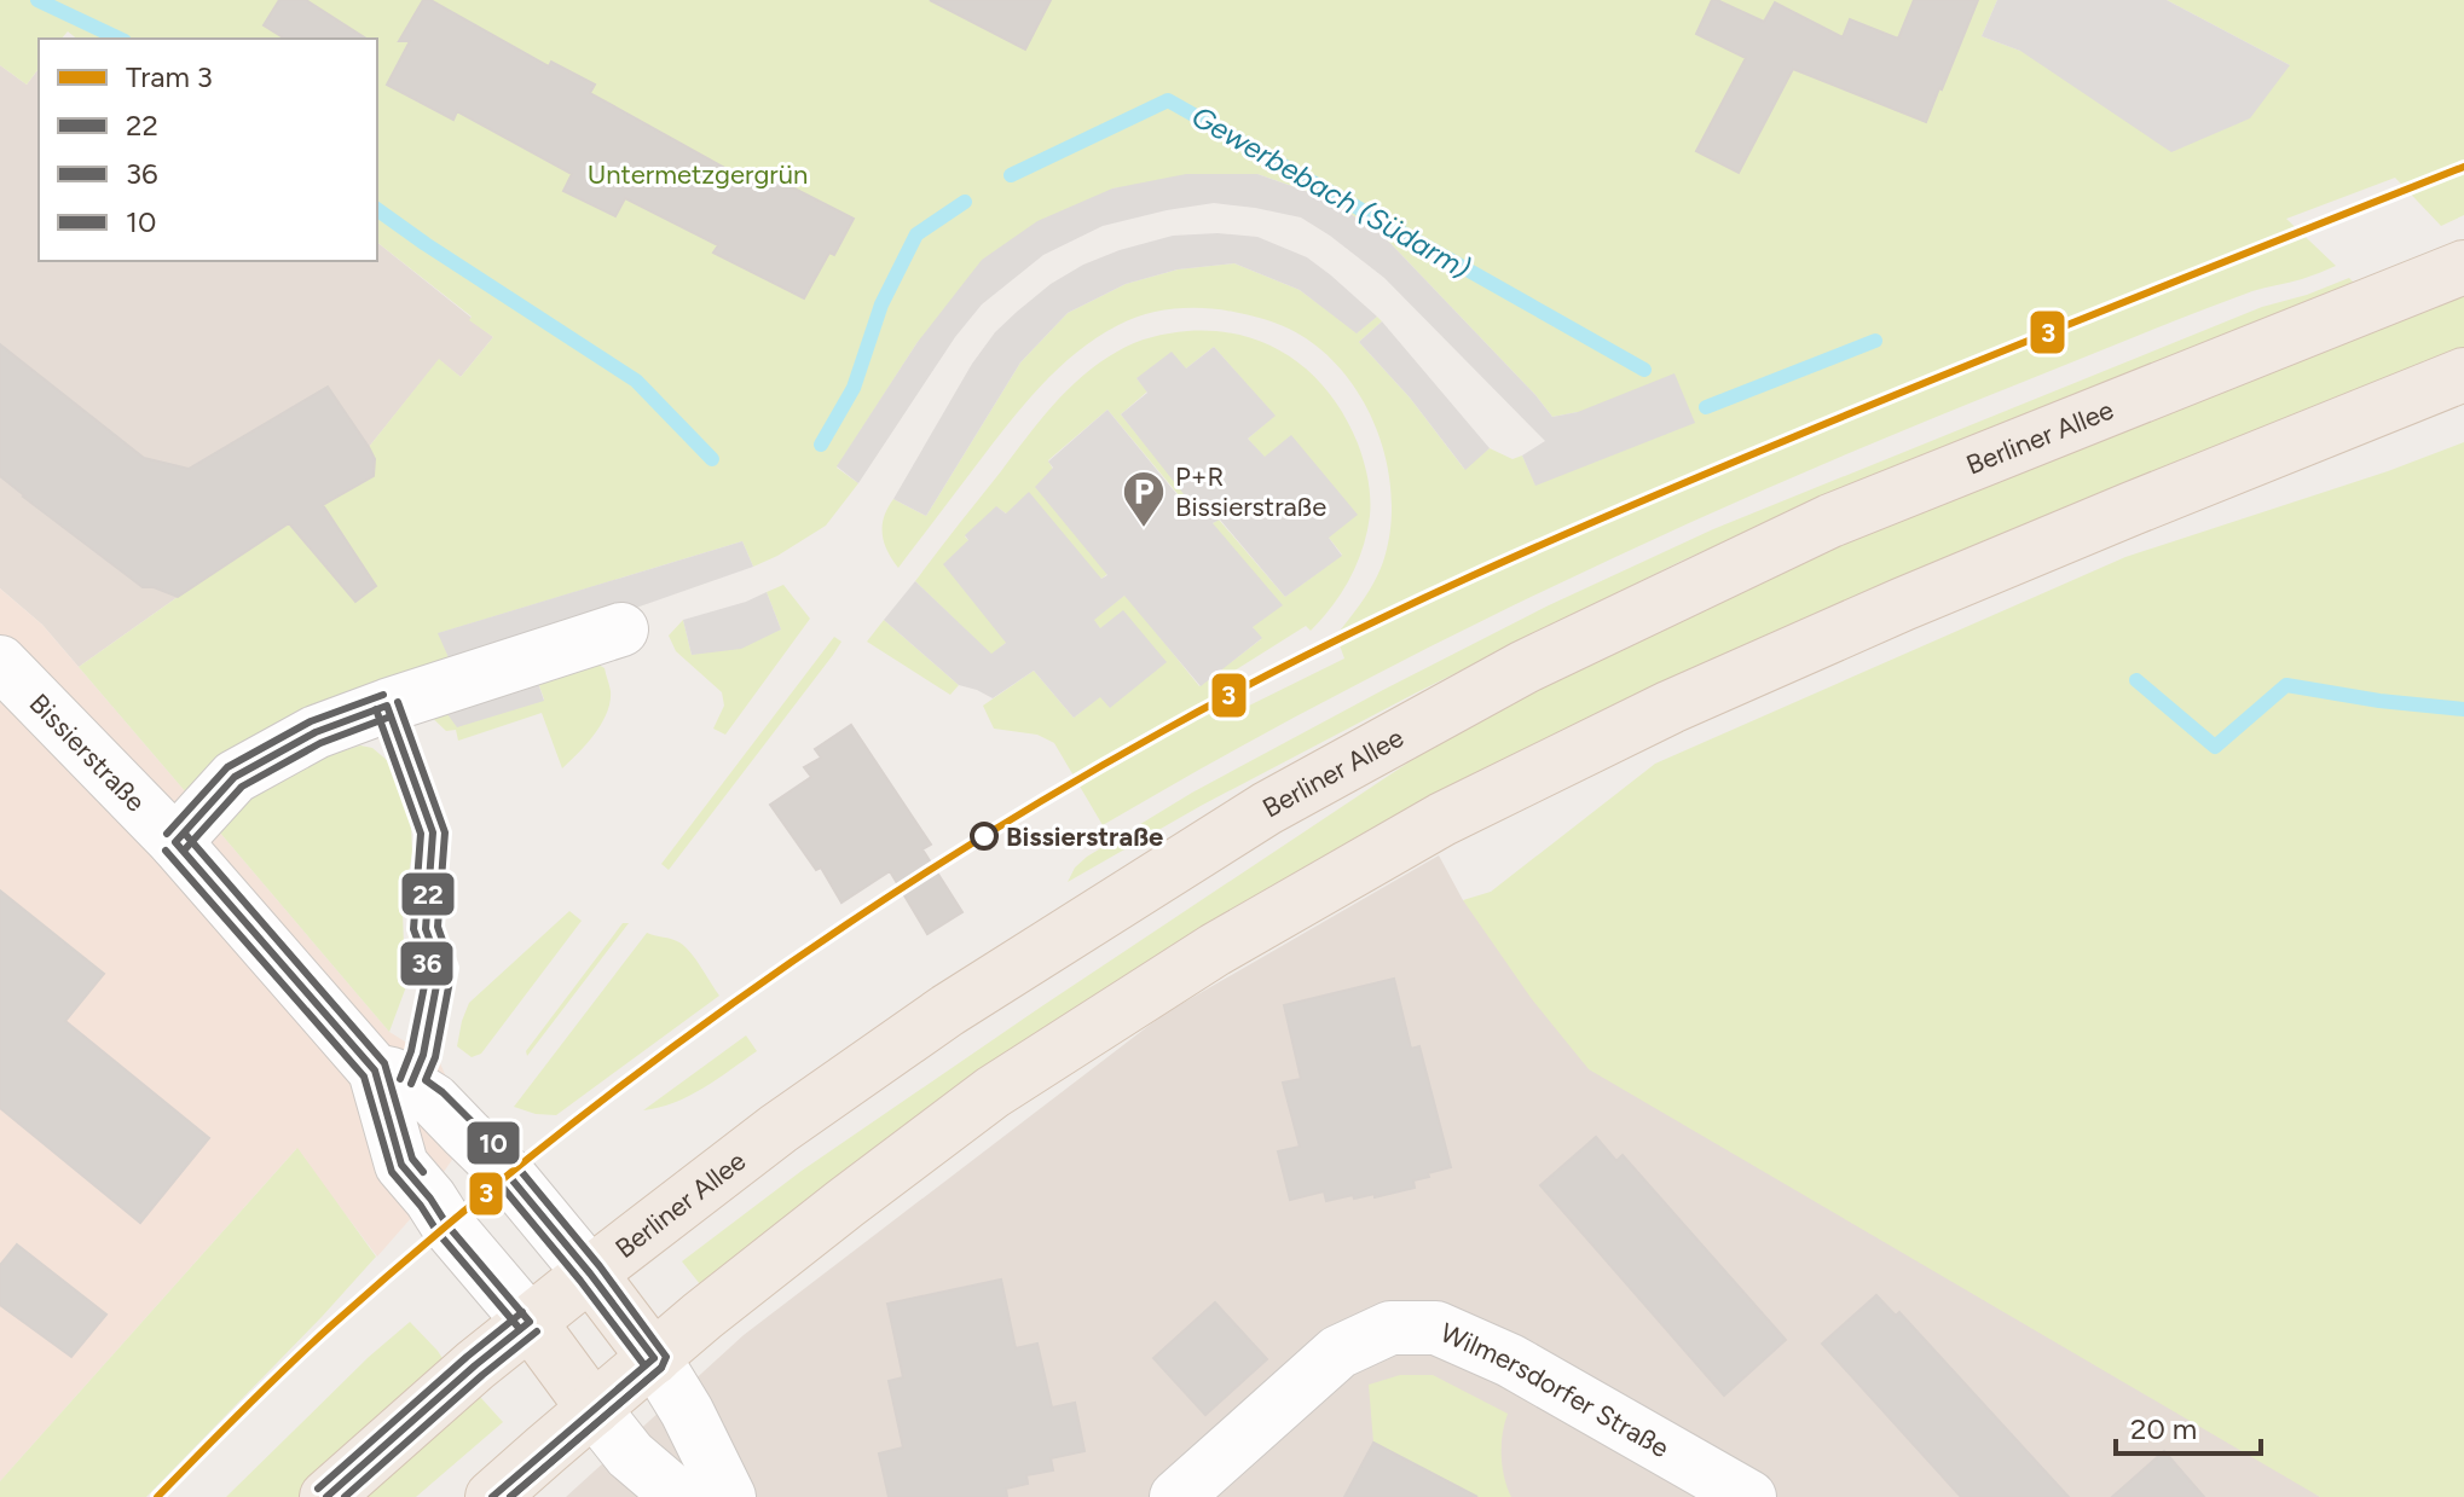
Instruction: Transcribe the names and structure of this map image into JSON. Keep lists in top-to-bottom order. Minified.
{"streets":{"main road":["Berliner Allee"],"street":["Bissierstraße","Wilmersdorfer Straße"]},"crossings":[["Berliner Allee","Bissierstraße"]],"water":["Gewerbebach (Südarm)"],"parks":["Untermetzgergrün"],"places":{"parking":["P+R Bissierstraße"],"other":["Bissierstraße"]},"lines":["tram line 3","transit line 10","transit line 22","transit line 36"],"legend":["Tram 3","22","36","10"],"scale_bar":"20 m"}
